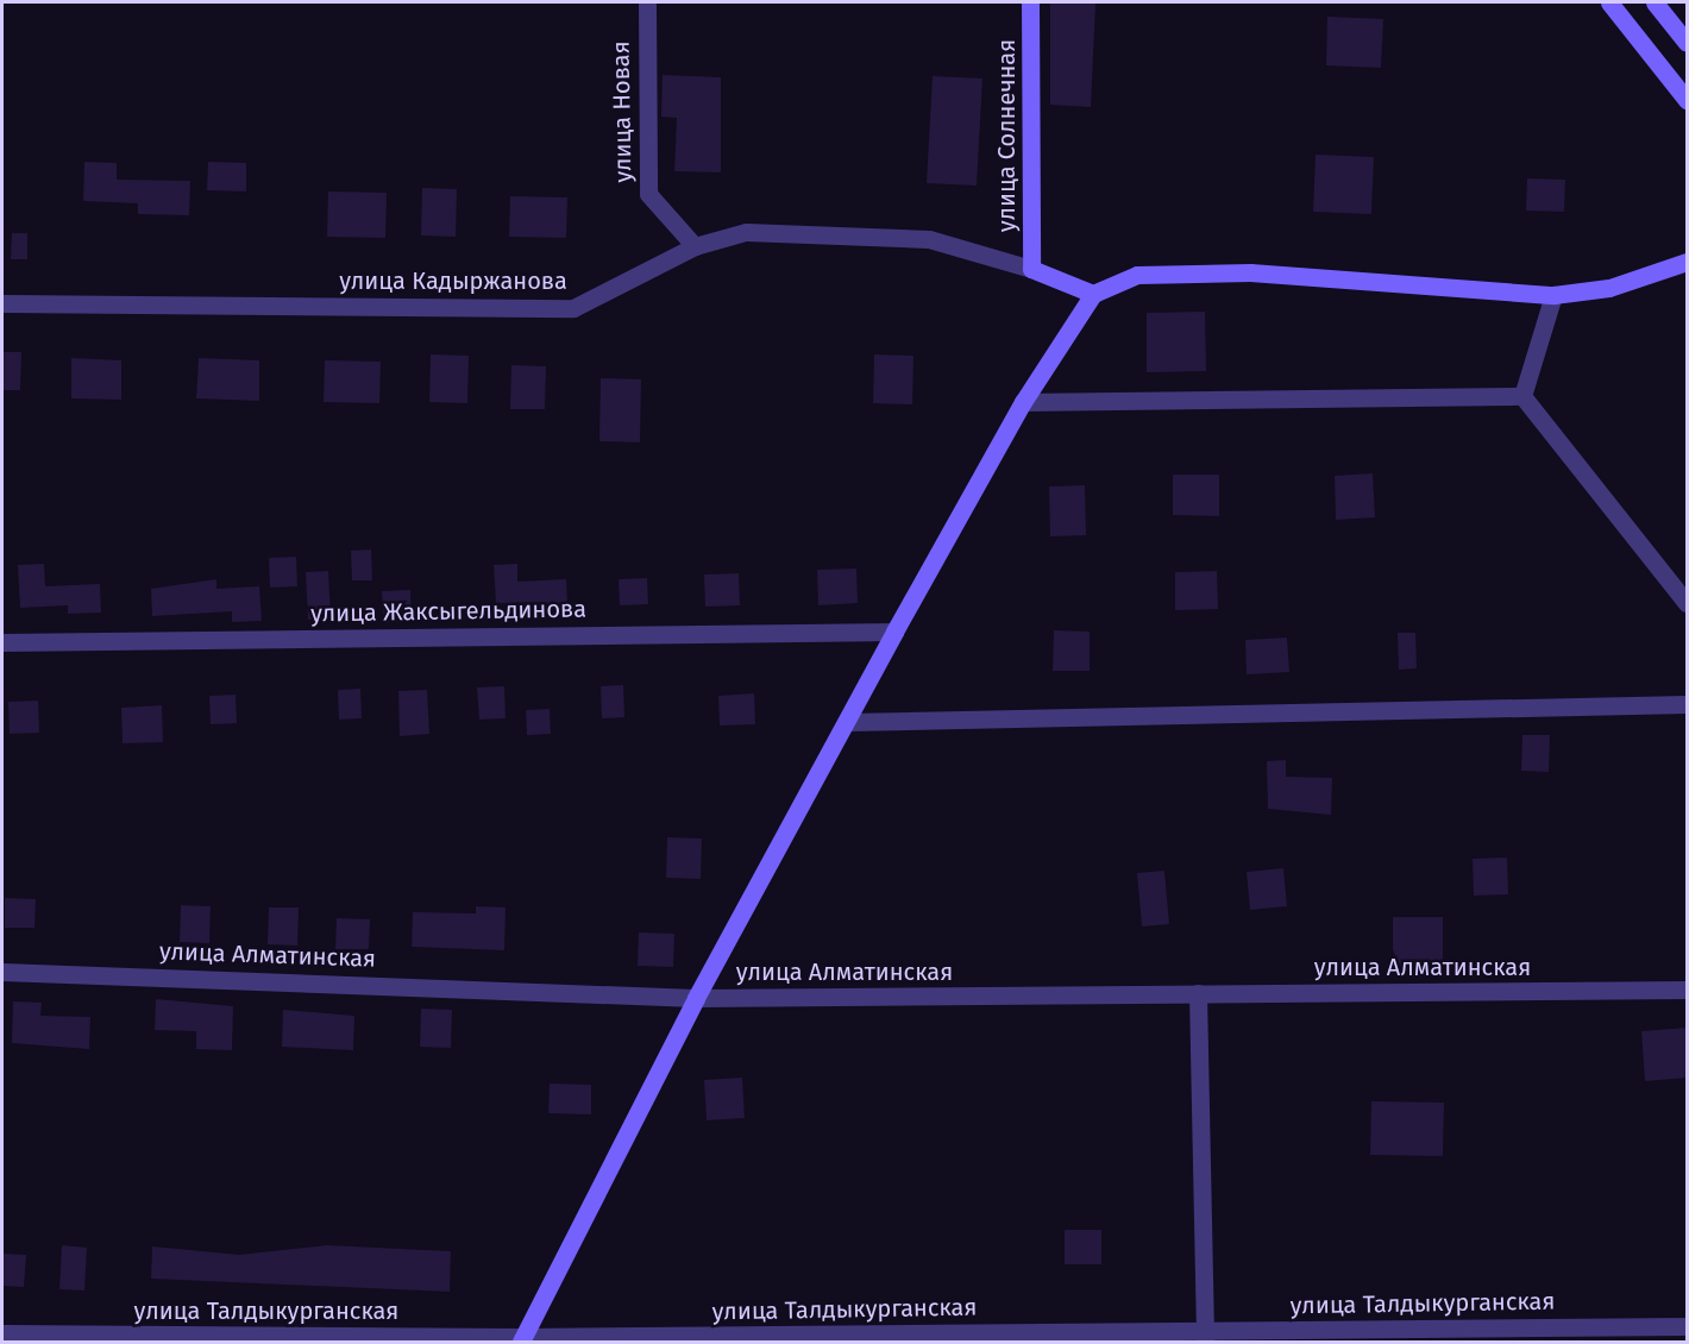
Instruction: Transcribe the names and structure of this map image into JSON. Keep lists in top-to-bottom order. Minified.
{"streets":{"street":["улица Новая","улица Солнечная","улица Кадыржанова","улица Жаксыгельдинова","улица Алматинская","улица Талдыкурганская"]},"crossings":[["улица Новая","улица Кадыржанова"],["улица Солнечная","улица Кадыржанова"]]}
